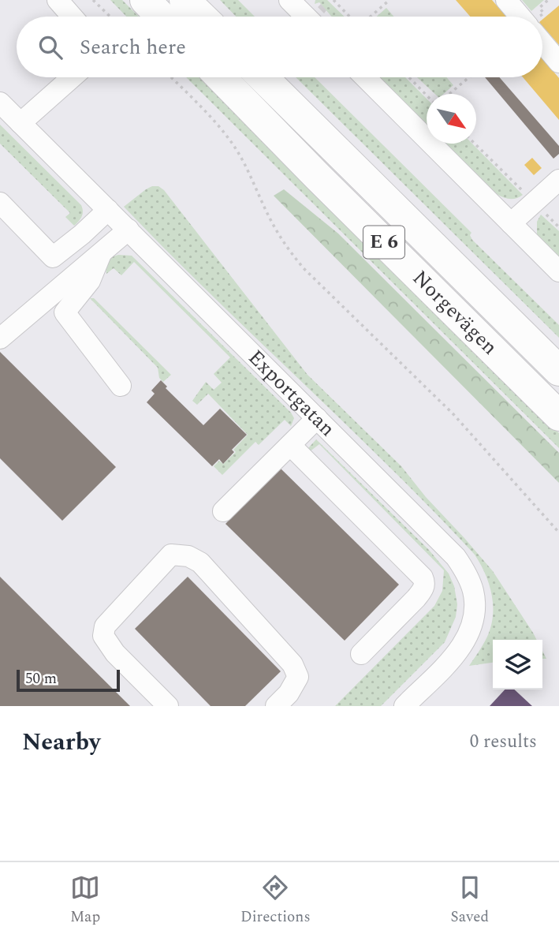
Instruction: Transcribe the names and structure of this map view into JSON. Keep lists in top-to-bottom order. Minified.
{"streets":{"highway":["E 6","Norgevägen"],"street":["Exportgatan"]},"scale_bar":"50 m","north":"bottom right","page":{"search":"Search here","scale":"50 m","heading":["Nearby","0 results"],"nav":["Map","Directions","Saved"]}}
